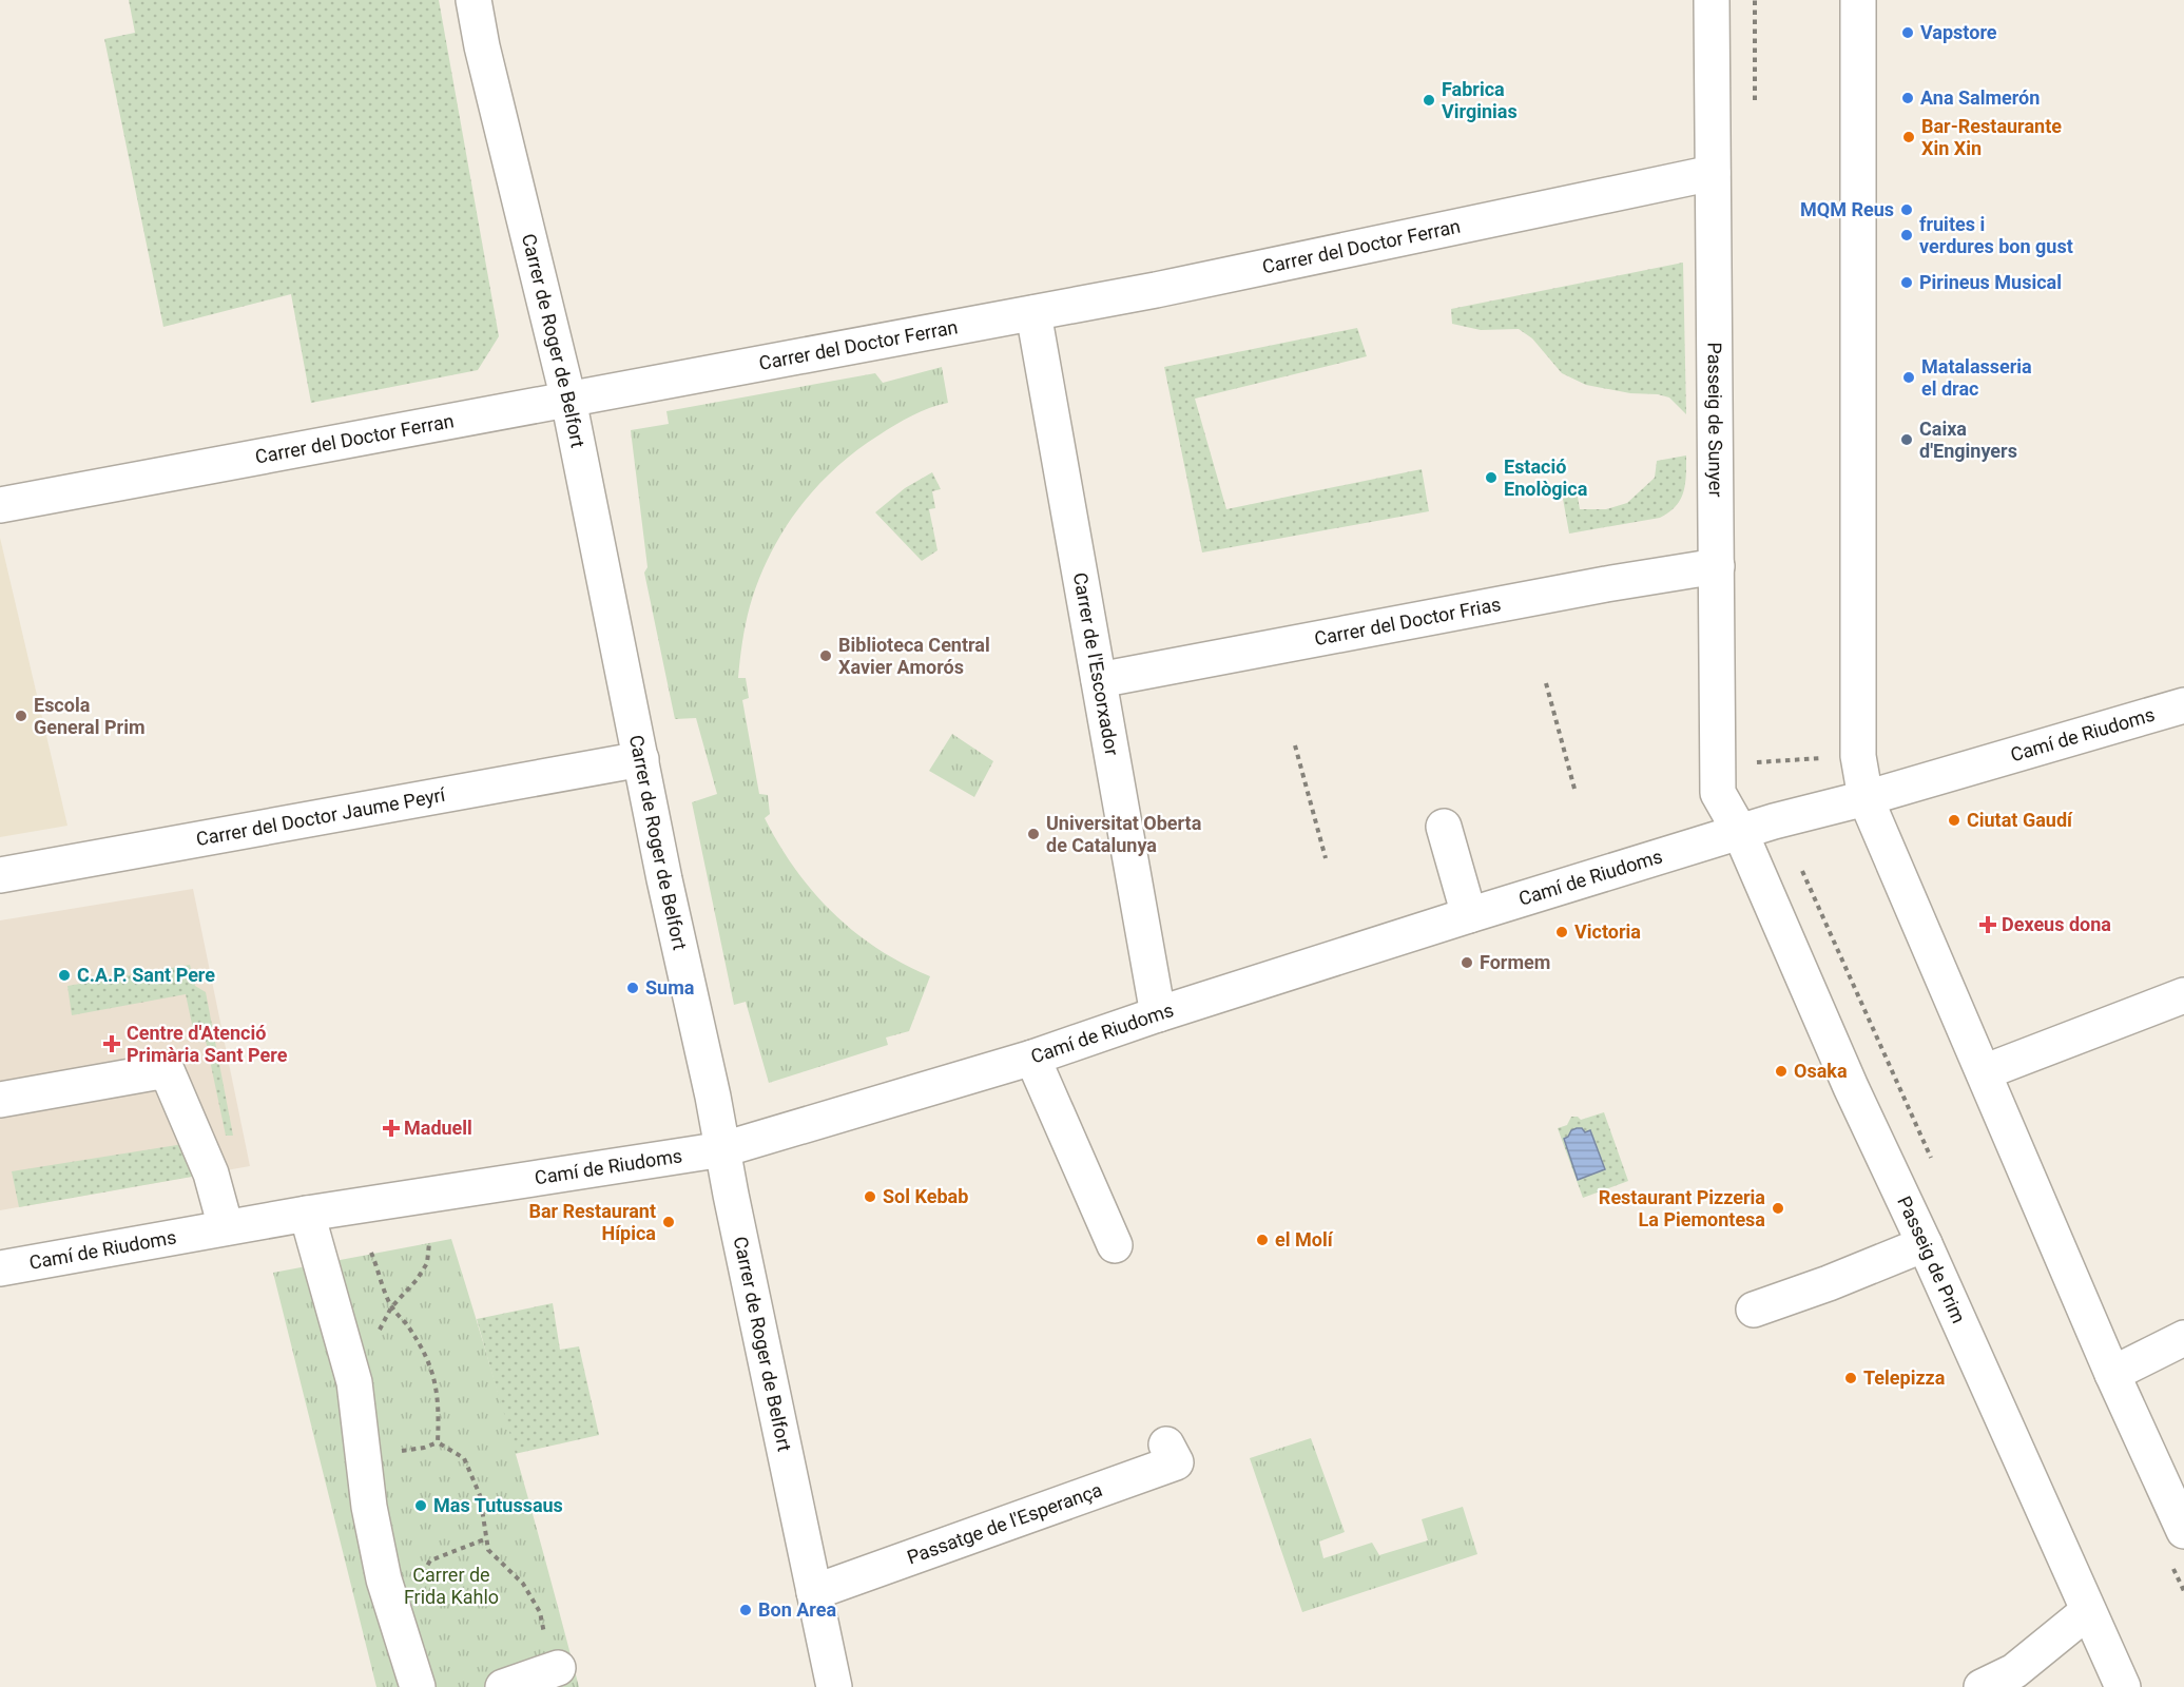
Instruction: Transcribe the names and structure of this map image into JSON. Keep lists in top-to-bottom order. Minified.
{"streets":{"street":["Carrer del Doctor Ferran","Carrer de Roger de Belfort","Passeig de Sunyer","Carrer del Doctor Frias","Carrer de l'Escorxador","Camí de Riudoms","Carrer del Doctor Jaume Peyrí","Passeig de Prim","Passatge de l'Esperança"]},"crossings":[["Carrer del Doctor Ferran","Carrer de Roger de Belfort"],["Carrer del Doctor Ferran","Passeig de Sunyer"],["Carrer del Doctor Ferran","Carrer de l'Escorxador"],["Carrer de Roger de Belfort","Camí de Riudoms"],["Carrer de Roger de Belfort","Carrer del Doctor Jaume Peyrí"],["Carrer de Roger de Belfort","Passatge de l'Esperança"],["Passeig de Sunyer","Carrer del Doctor Frias"],["Passeig de Sunyer","Camí de Riudoms"],["Passeig de Sunyer","Passeig de Prim"],["Carrer del Doctor Frias","Carrer de l'Escorxador"],["Carrer de l'Escorxador","Camí de Riudoms"],["Camí de Riudoms","Passeig de Prim"]],"parks":["Carrer de Frida Kahlo"],"places":{"other":["Vapstore","Ana Salmerón","Fabrica Virginias","Bar-Restaurante Xin Xin","MQM Reus","fruites i verdures bon gust","Pirineus Musical","Matalasseria el drac","Caixa d'Enginyers","Estació Enològica","Biblioteca Central Xavier Amorós","Escola General Prim","Ciutat Gaudí","Universitat Oberta de Catalunya","Victoria","Formem","C.A.P. Sant Pere","Suma","Osaka","Sol Kebab","Restaurant Pizzeria La Piemontesa","Bar Restaurant Hípica","el Molí","Telepizza","Mas Tutussaus","Bon Area"],"health":["Dexeus dona","Centre d'Atenció Primària Sant Pere","Maduell"]}}
